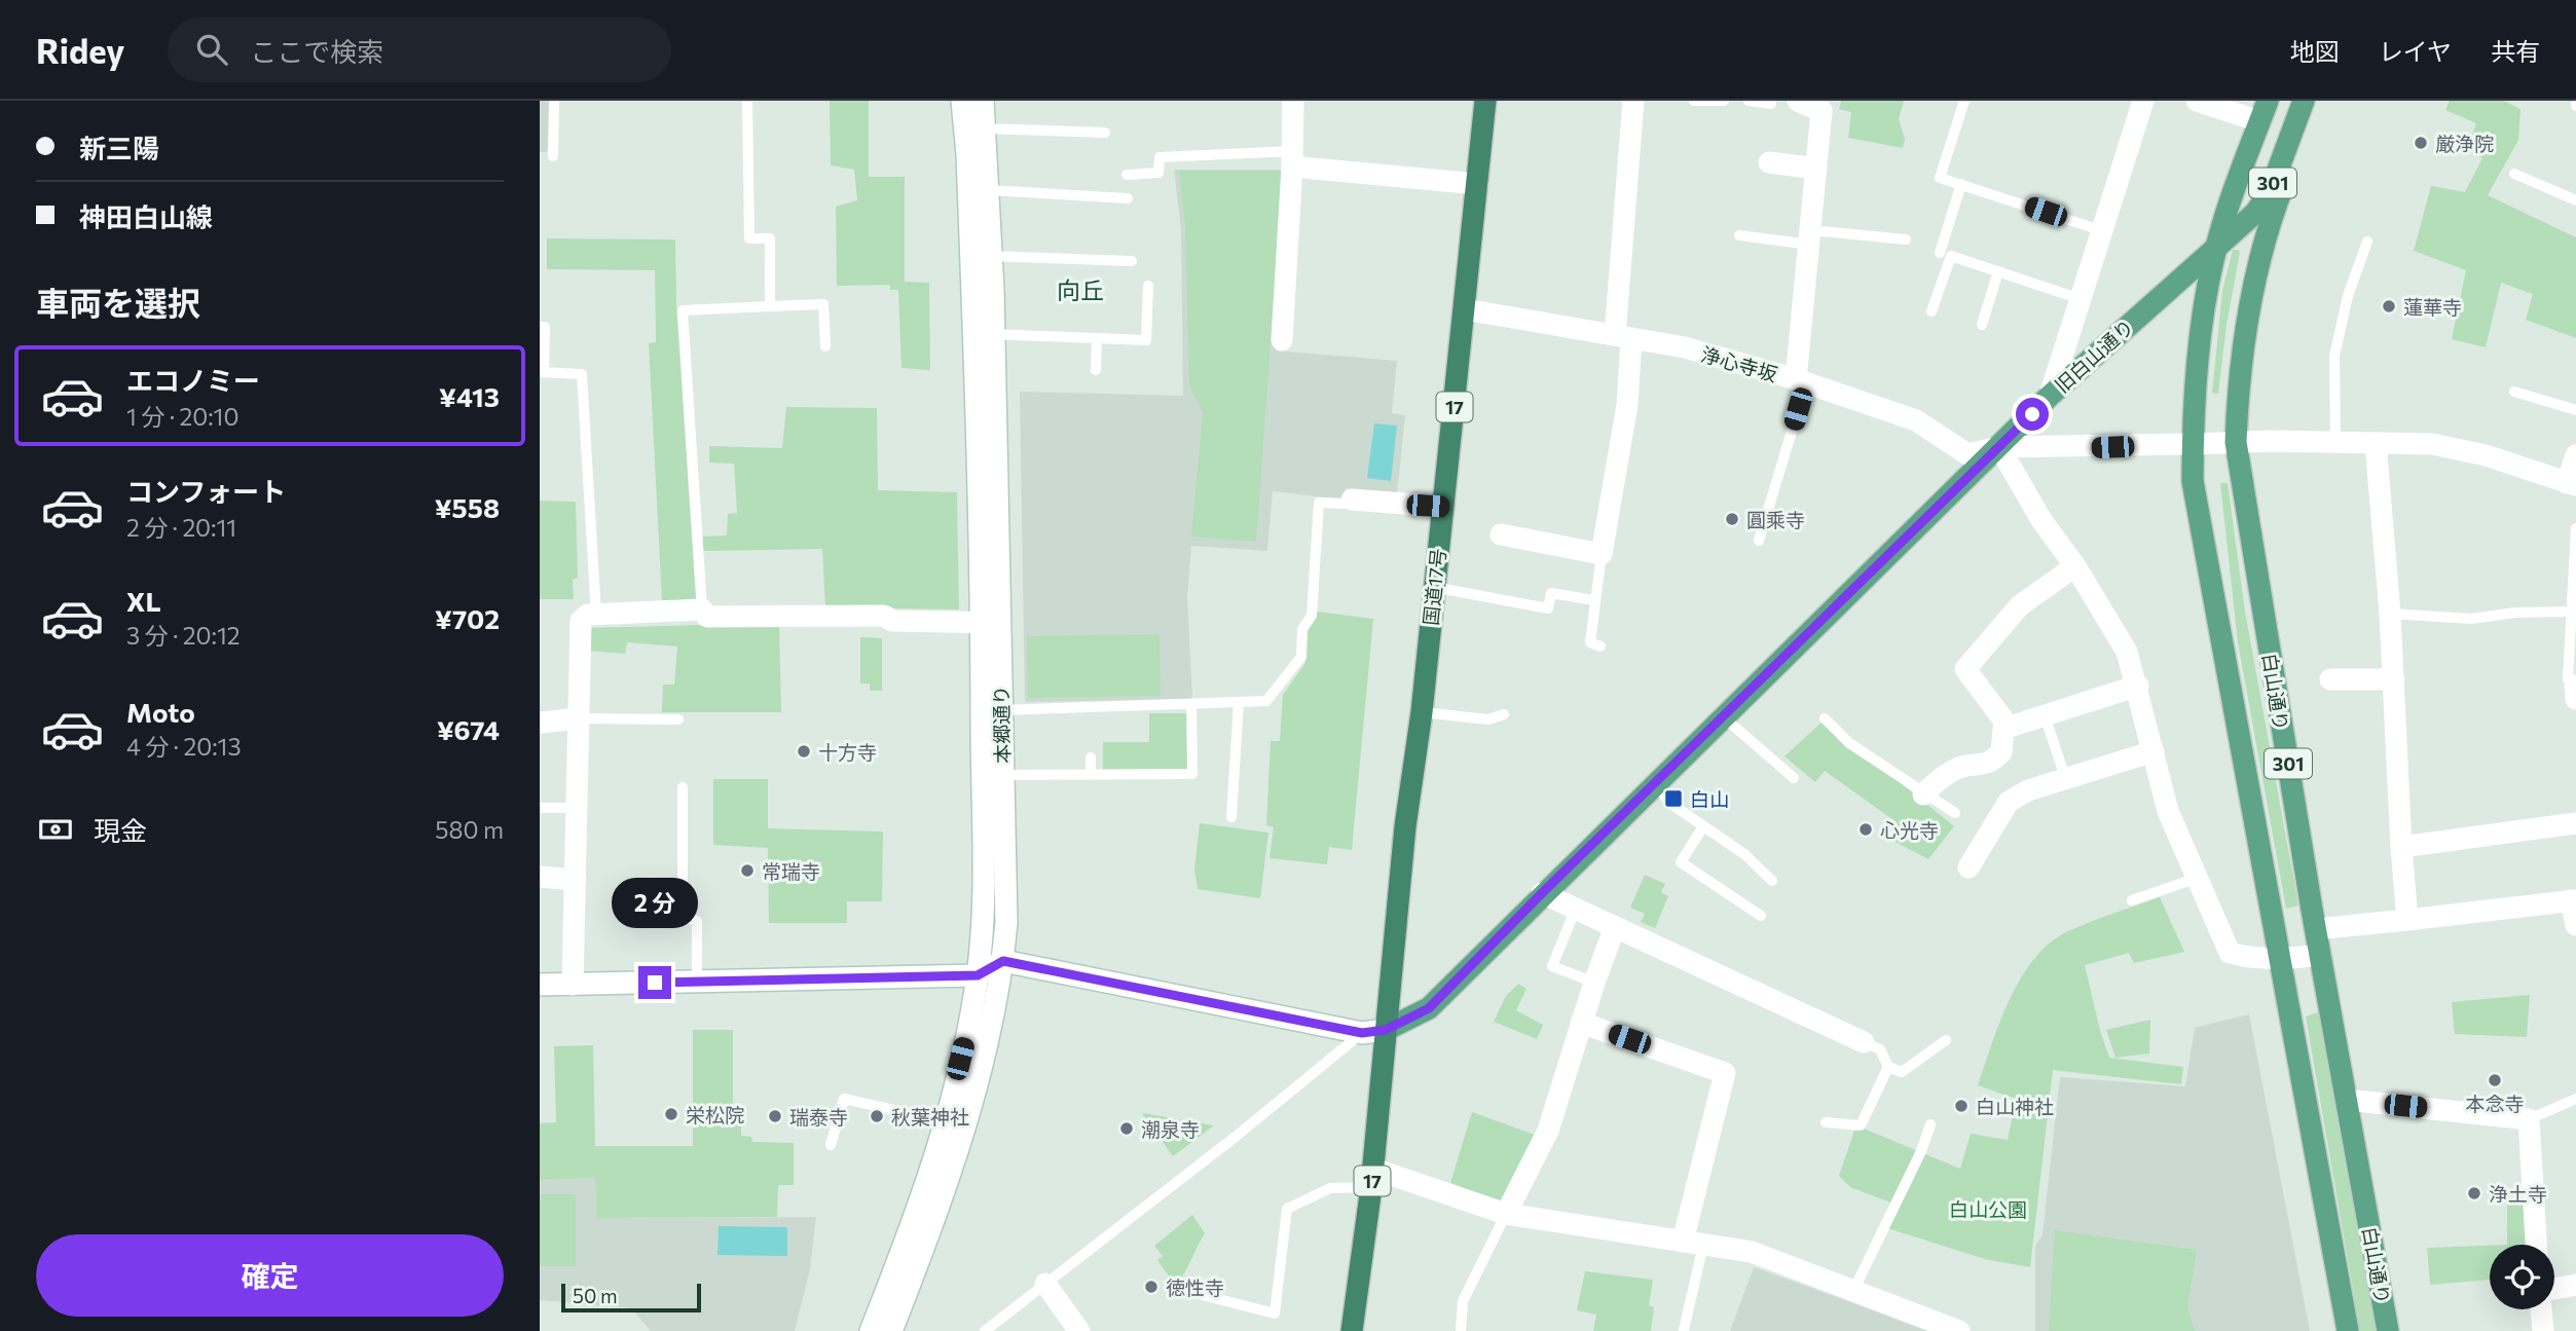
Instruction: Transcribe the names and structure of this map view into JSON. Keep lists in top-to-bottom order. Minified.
{"streets":{"highway":["17","国道17号"],"main road":["301","旧白山通り","白山通り"],"street":["浄心寺坂","本郷通り"]},"crossings":[["301","旧白山通り"],["301","白山通り"],["旧白山通り","浄心寺坂"],["旧白山通り","17"],["旧白山通り","国道17号"],["旧白山通り","白山通り"],["浄心寺坂","国道17号"],["浄心寺坂","白山通り"],["17","国道17号"]],"districts":["向丘"],"parks":["白山公園"],"places":{"other":["厳浄院","蓮華寺","圓乘寺","十方寺","心光寺","常瑞寺","本念寺","白山神社","栄松院","瑞泰寺","秋葉神社","潮泉寺","浄土寺","徳性寺"],"transit":["白山"]},"scale_bar":"50 m","page":{"header":"Ridey","search":"ここで検索","nav":["地図","レイヤ","共有"],"banner":["新三陽","神田白山線"],"heading":"車両を選択","list":[{"name":"エコノミー","note":"1 分 · 20:10","value":"¥413"},{"name":"コンフォート","note":"2 分 · 20:11","value":"¥558"},{"name":"XL","note":"3 分 · 20:12","value":"¥702"},{"name":"Moto","note":"4 分 · 20:13","value":"¥674"}],"pay":["現金","580 m"],"bubble":"2 分","buttons":"確定","scale":"50 m"}}
